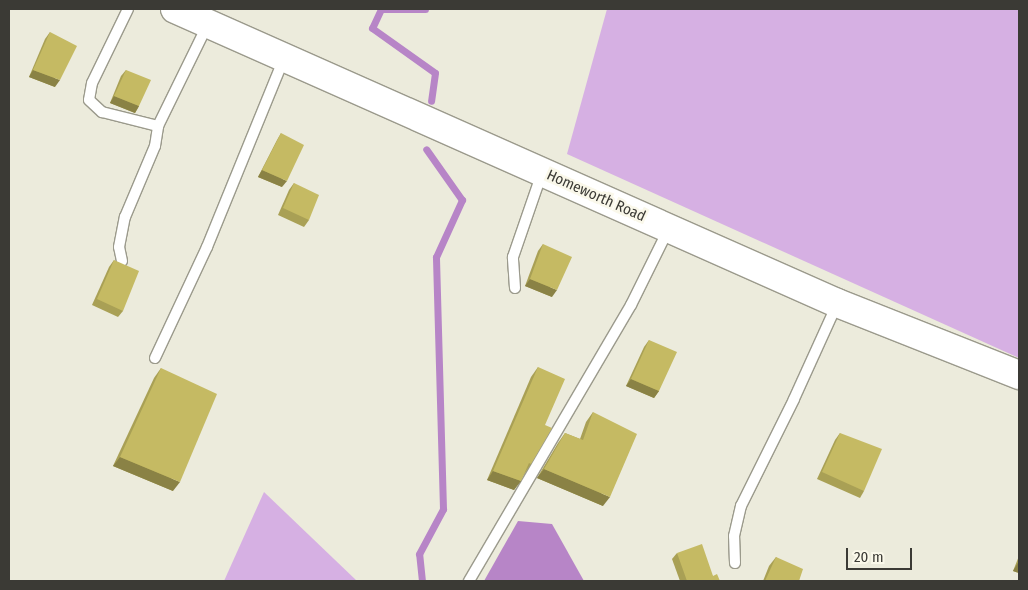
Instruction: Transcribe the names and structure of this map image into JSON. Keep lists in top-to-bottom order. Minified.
{"streets":{"street":["Homeworth Road"]},"scale_bar":"20 m"}
